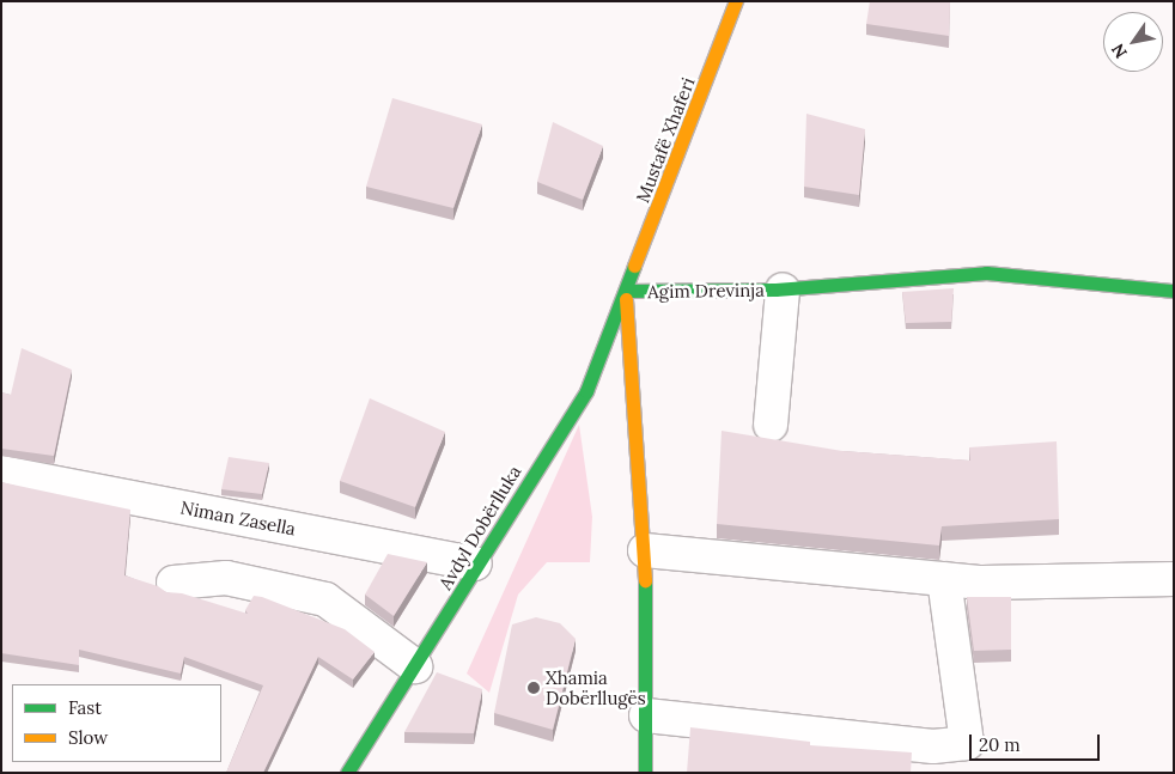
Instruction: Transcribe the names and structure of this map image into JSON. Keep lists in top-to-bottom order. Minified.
{"streets":{"street":["Mustafë Xhaferi","Agim Drevinja","Niman Zasella","Avdyl Dobërlluka"]},"crossings":[["Mustafë Xhaferi","Agim Drevinja"],["Mustafë Xhaferi","Avdyl Dobërlluka"],["Agim Drevinja","Avdyl Dobërlluka"],["Niman Zasella","Avdyl Dobërlluka"]],"places":["Xhamia Dobërllugës"],"legend":["Fast","Slow"],"scale_bar":"20 m","north":"bottom left"}
